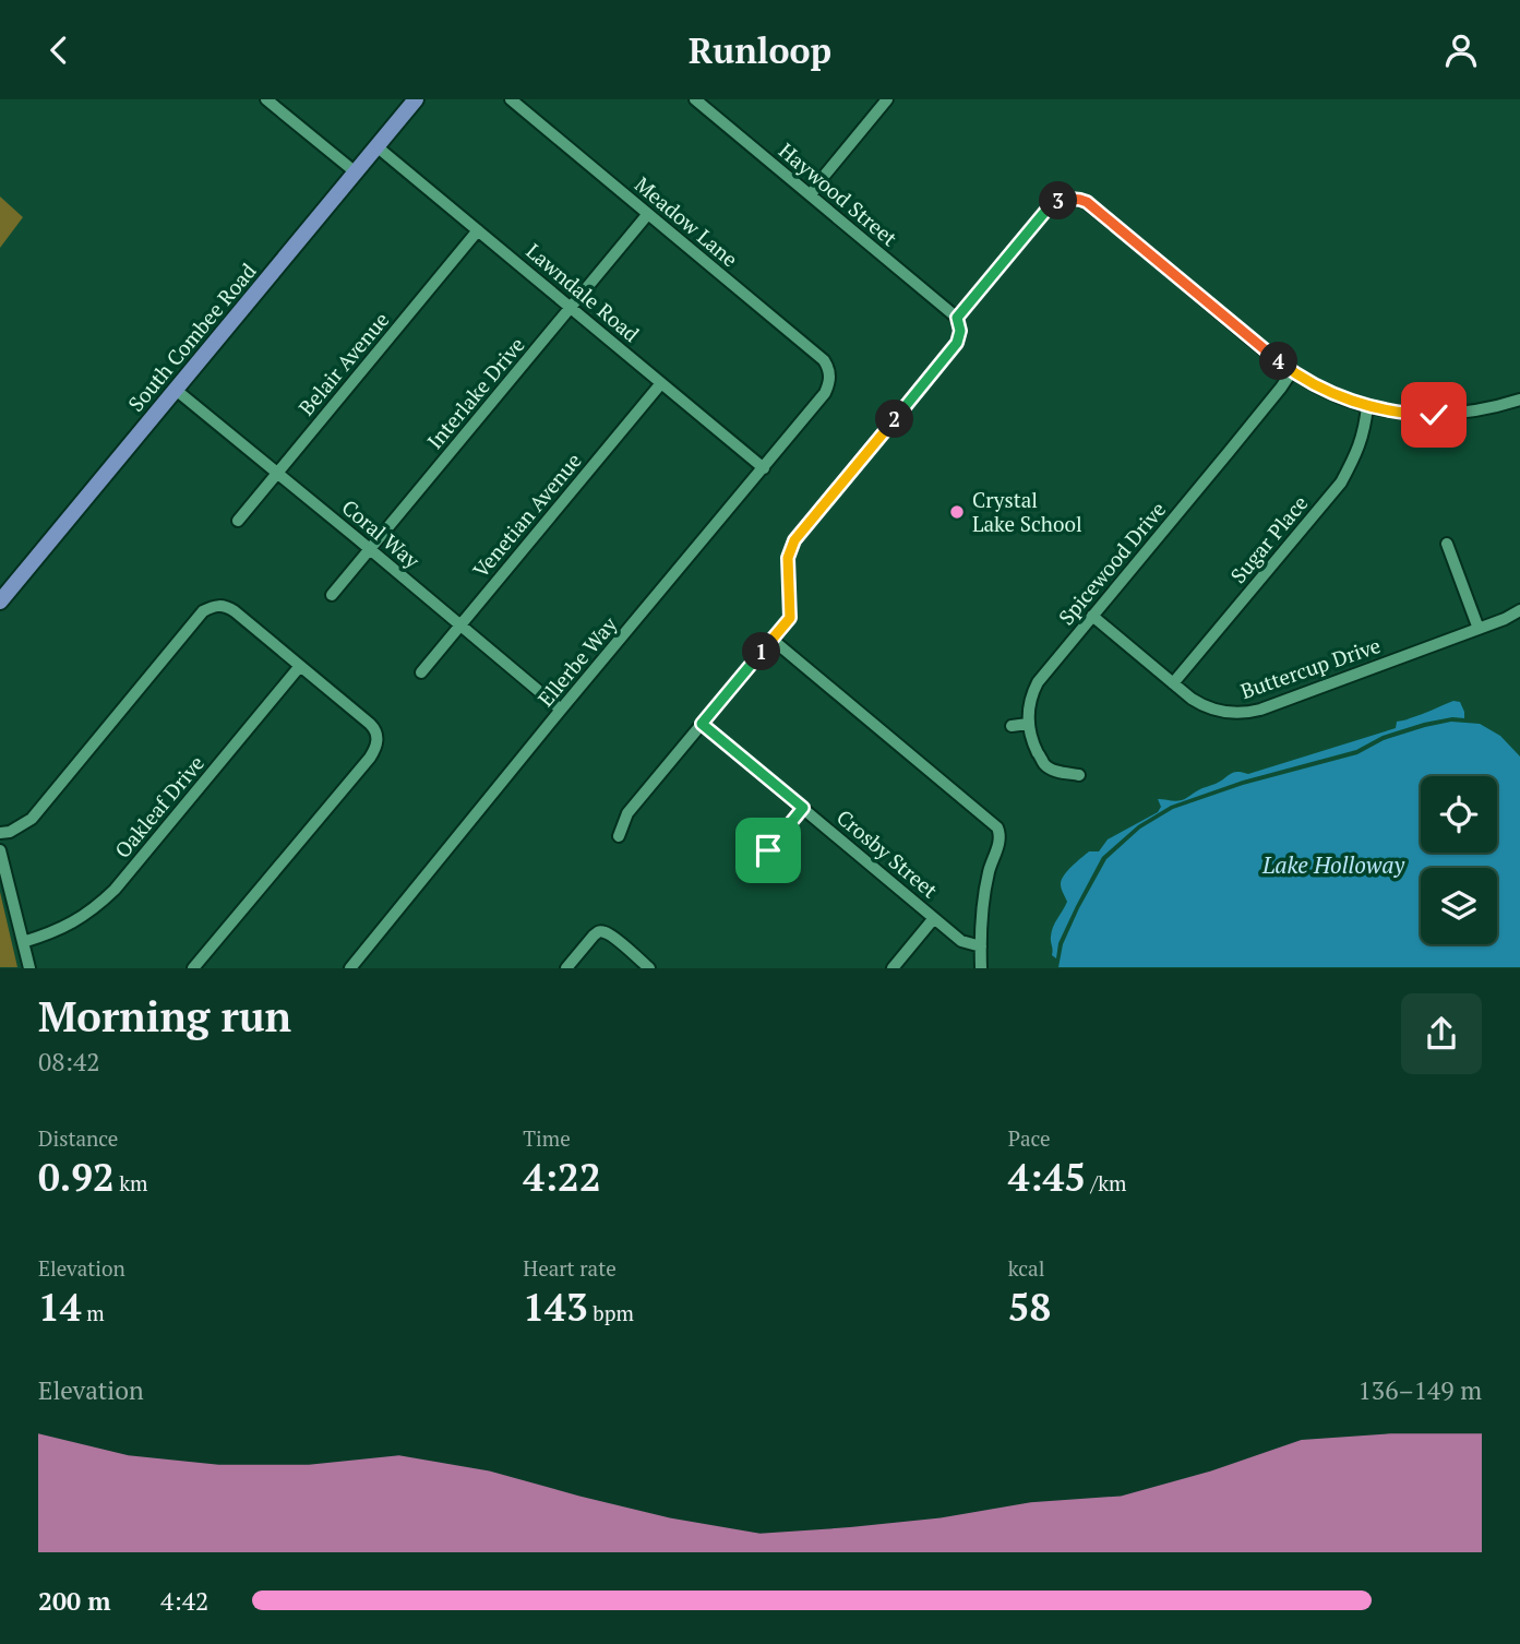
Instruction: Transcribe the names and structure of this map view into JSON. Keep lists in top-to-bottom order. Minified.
{"streets":{"main road":["South Combee Road"],"street":["Haywood Street","Meadow Lane","Lawndale Road","Belair Avenue","Interlake Drive","Venetian Avenue","Coral Way","Sugar Place","Spicewood Drive","Ellerbe Way","Buttercup Drive","Oakleaf Drive","Crosby Street"]},"crossings":[["Meadow Lane","Interlake Drive"],["Meadow Lane","Ellerbe Way"],["Lawndale Road","South Combee Road"],["Lawndale Road","Belair Avenue"],["Lawndale Road","Interlake Drive"],["Lawndale Road","Venetian Avenue"],["Lawndale Road","Ellerbe Way"],["South Combee Road","Coral Way"],["Belair Avenue","Coral Way"],["Interlake Drive","Coral Way"],["Venetian Avenue","Coral Way"],["Coral Way","Ellerbe Way"],["Sugar Place","Buttercup Drive"],["Spicewood Drive","Buttercup Drive"]],"water":["Lake Holloway"],"places":["Crystal Lake School"],"page":{"header":"Runloop","pins":["3","4","2","1"],"heading":["Morning run","08:42"],"stats":[["Distance","0.92 km"],["Time","4:22"],["Pace","4:45 /km"],["Elevation","14 m"],["Heart rate","143 bpm"],["kcal","58"]],"chart":["Elevation","136–149 m"],"list":[{"name":"200 m","note":"4:42"}]}}
